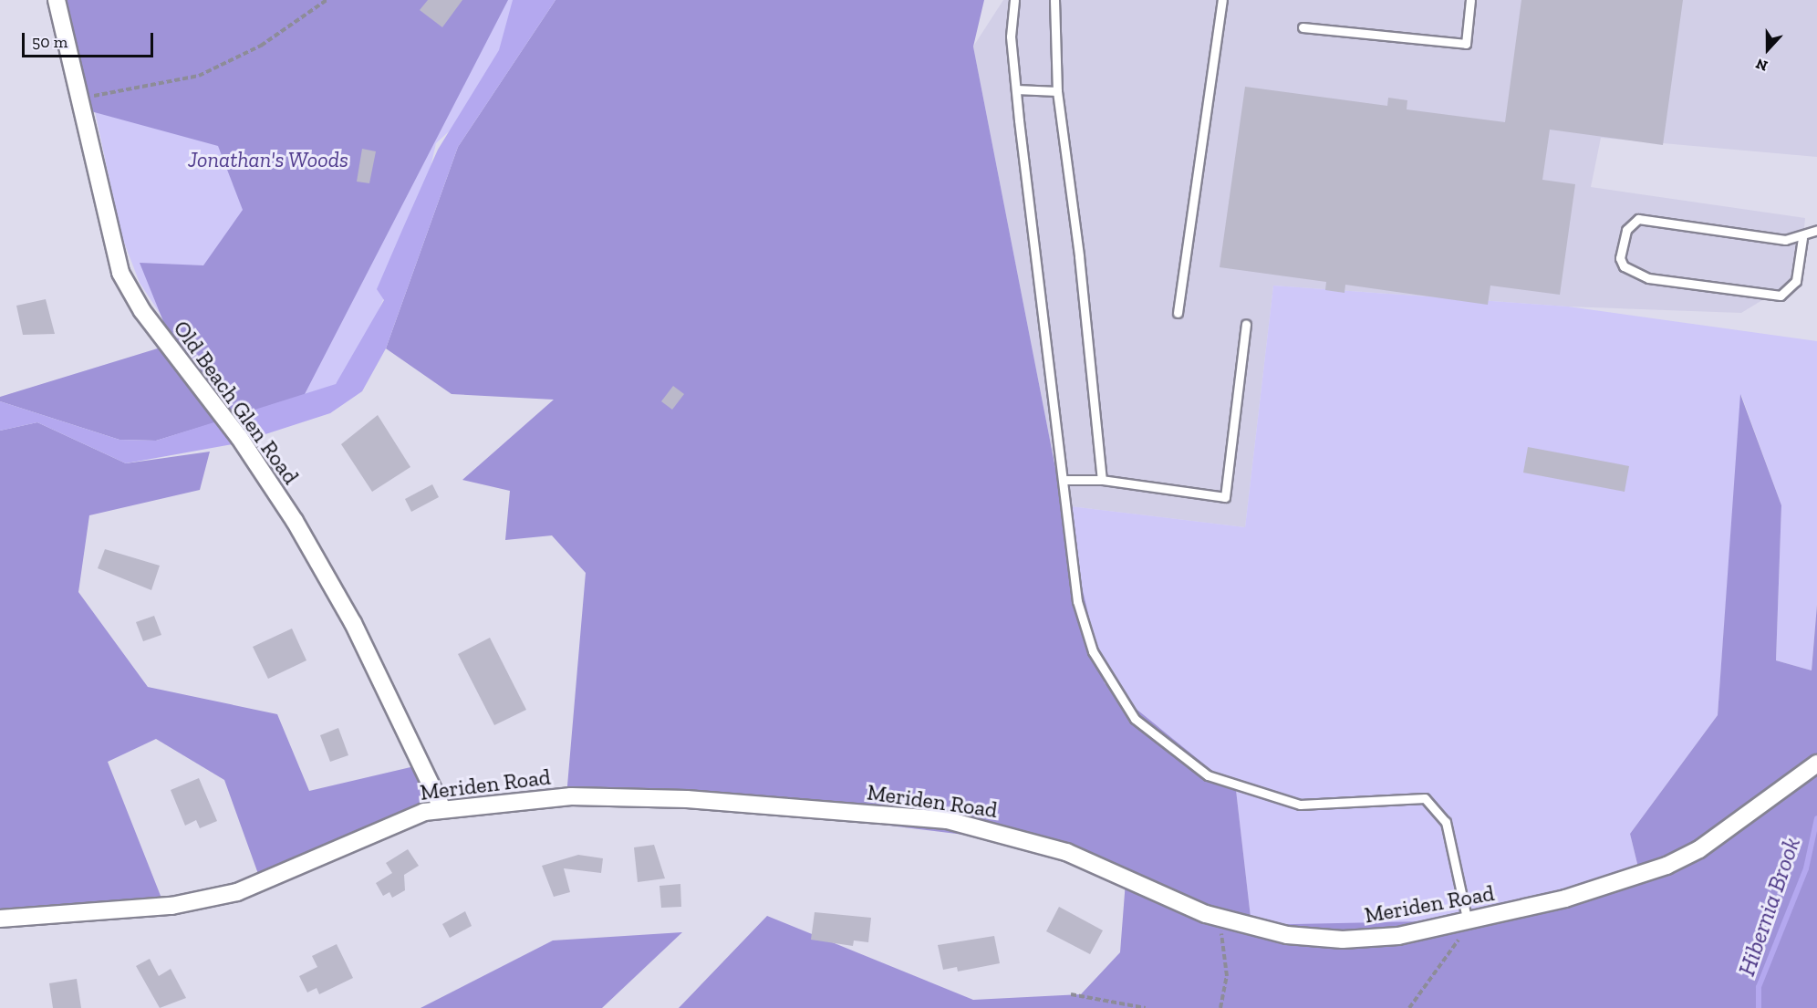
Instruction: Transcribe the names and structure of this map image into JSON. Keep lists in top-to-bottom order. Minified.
{"streets":{"street":["Old Beach Glen Road","Meriden Road"]},"crossings":[["Old Beach Glen Road","Meriden Road"]],"water":["Hibernia Brook"],"parks":["Jonathan's Woods"],"scale_bar":"50 m","north":"bottom"}
